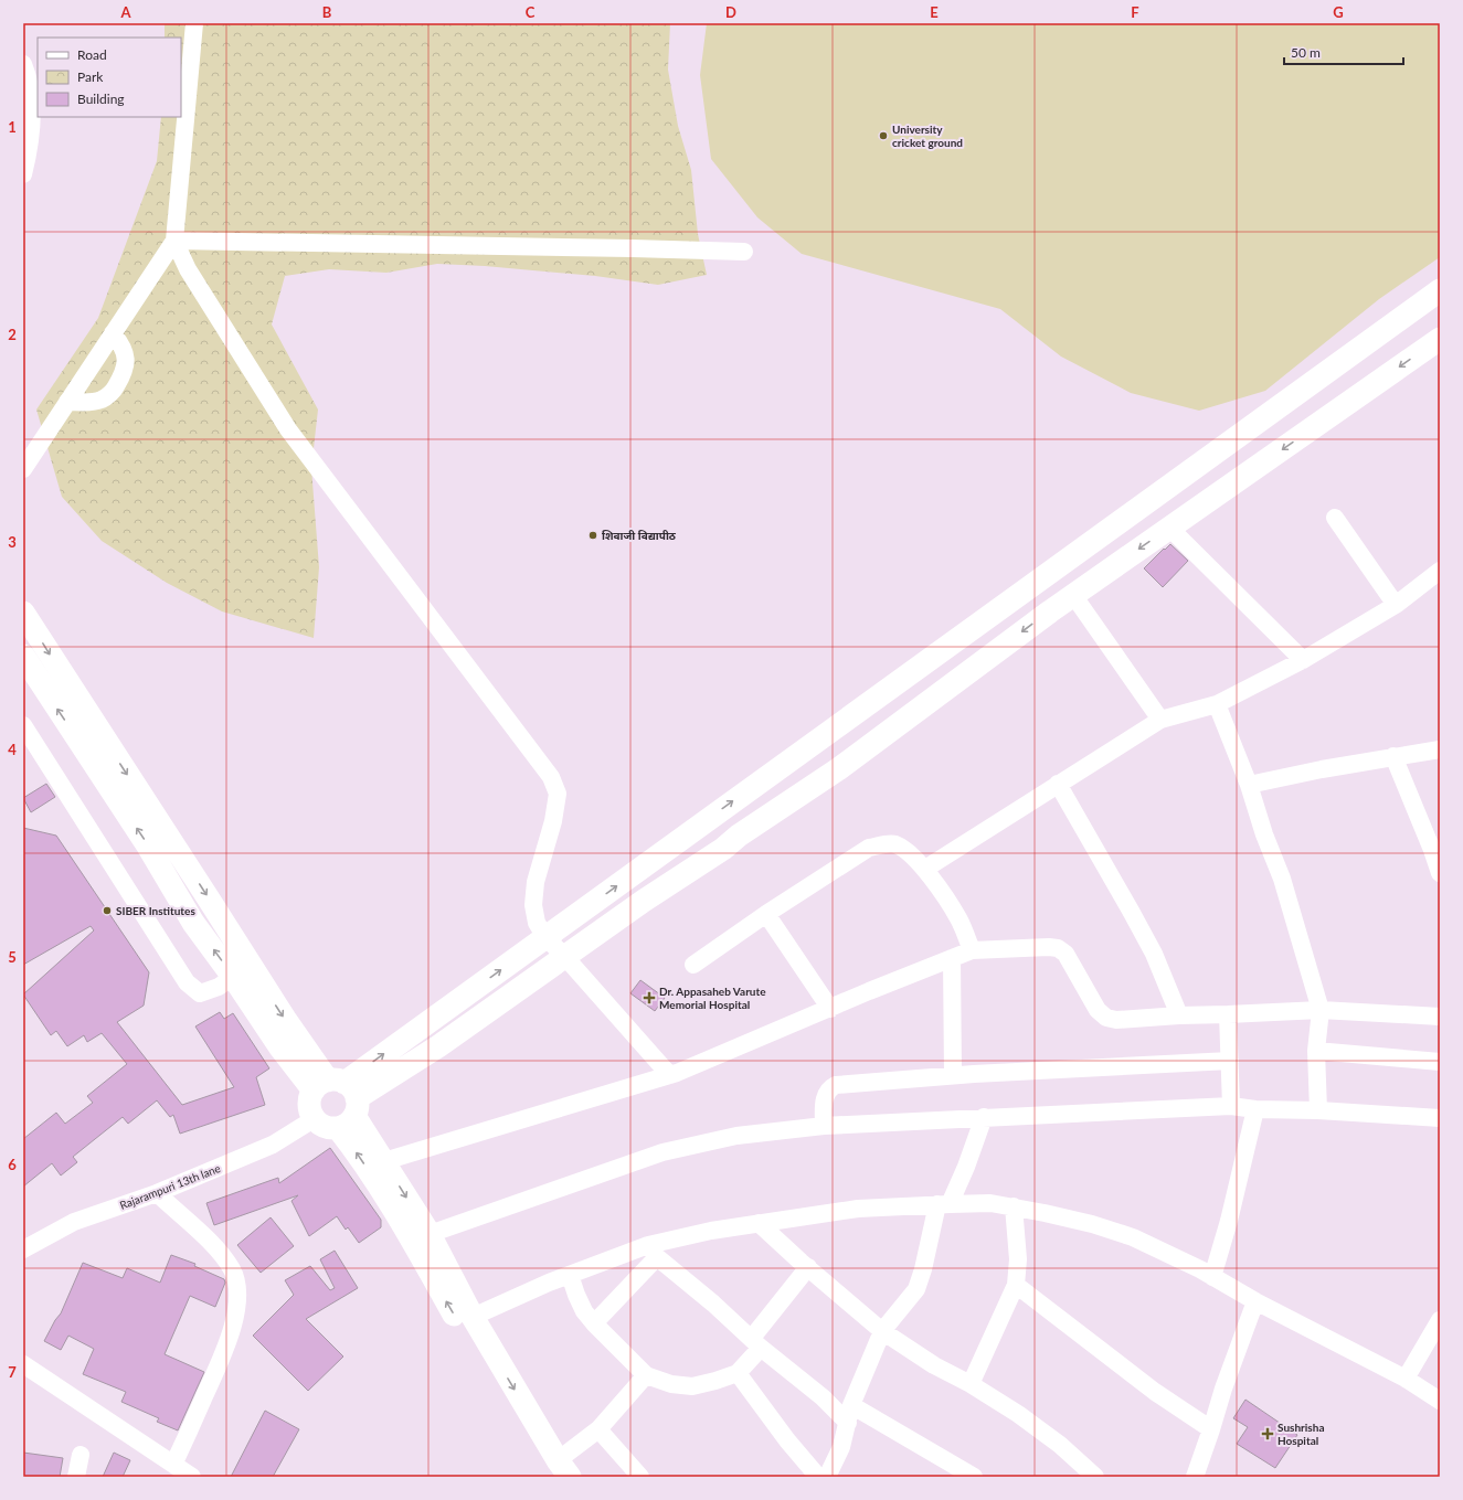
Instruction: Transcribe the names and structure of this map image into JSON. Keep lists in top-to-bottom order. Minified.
{"streets":{"street":["Rajarampuri 13th lane"]},"places":{"other":["University cricket ground","शिवाजी विद्यापीठ","SIBER Institutes"],"health":["Dr. Appasaheb Varute Memorial Hospital","Sushrisha Hospital"]},"legend":["Road","Park","Building"],"scale_bar":"50 m","grid":{"columns":["A","B","C","D","E","F","G"],"rows":["1","2","3","4","5","6","7"]}}
